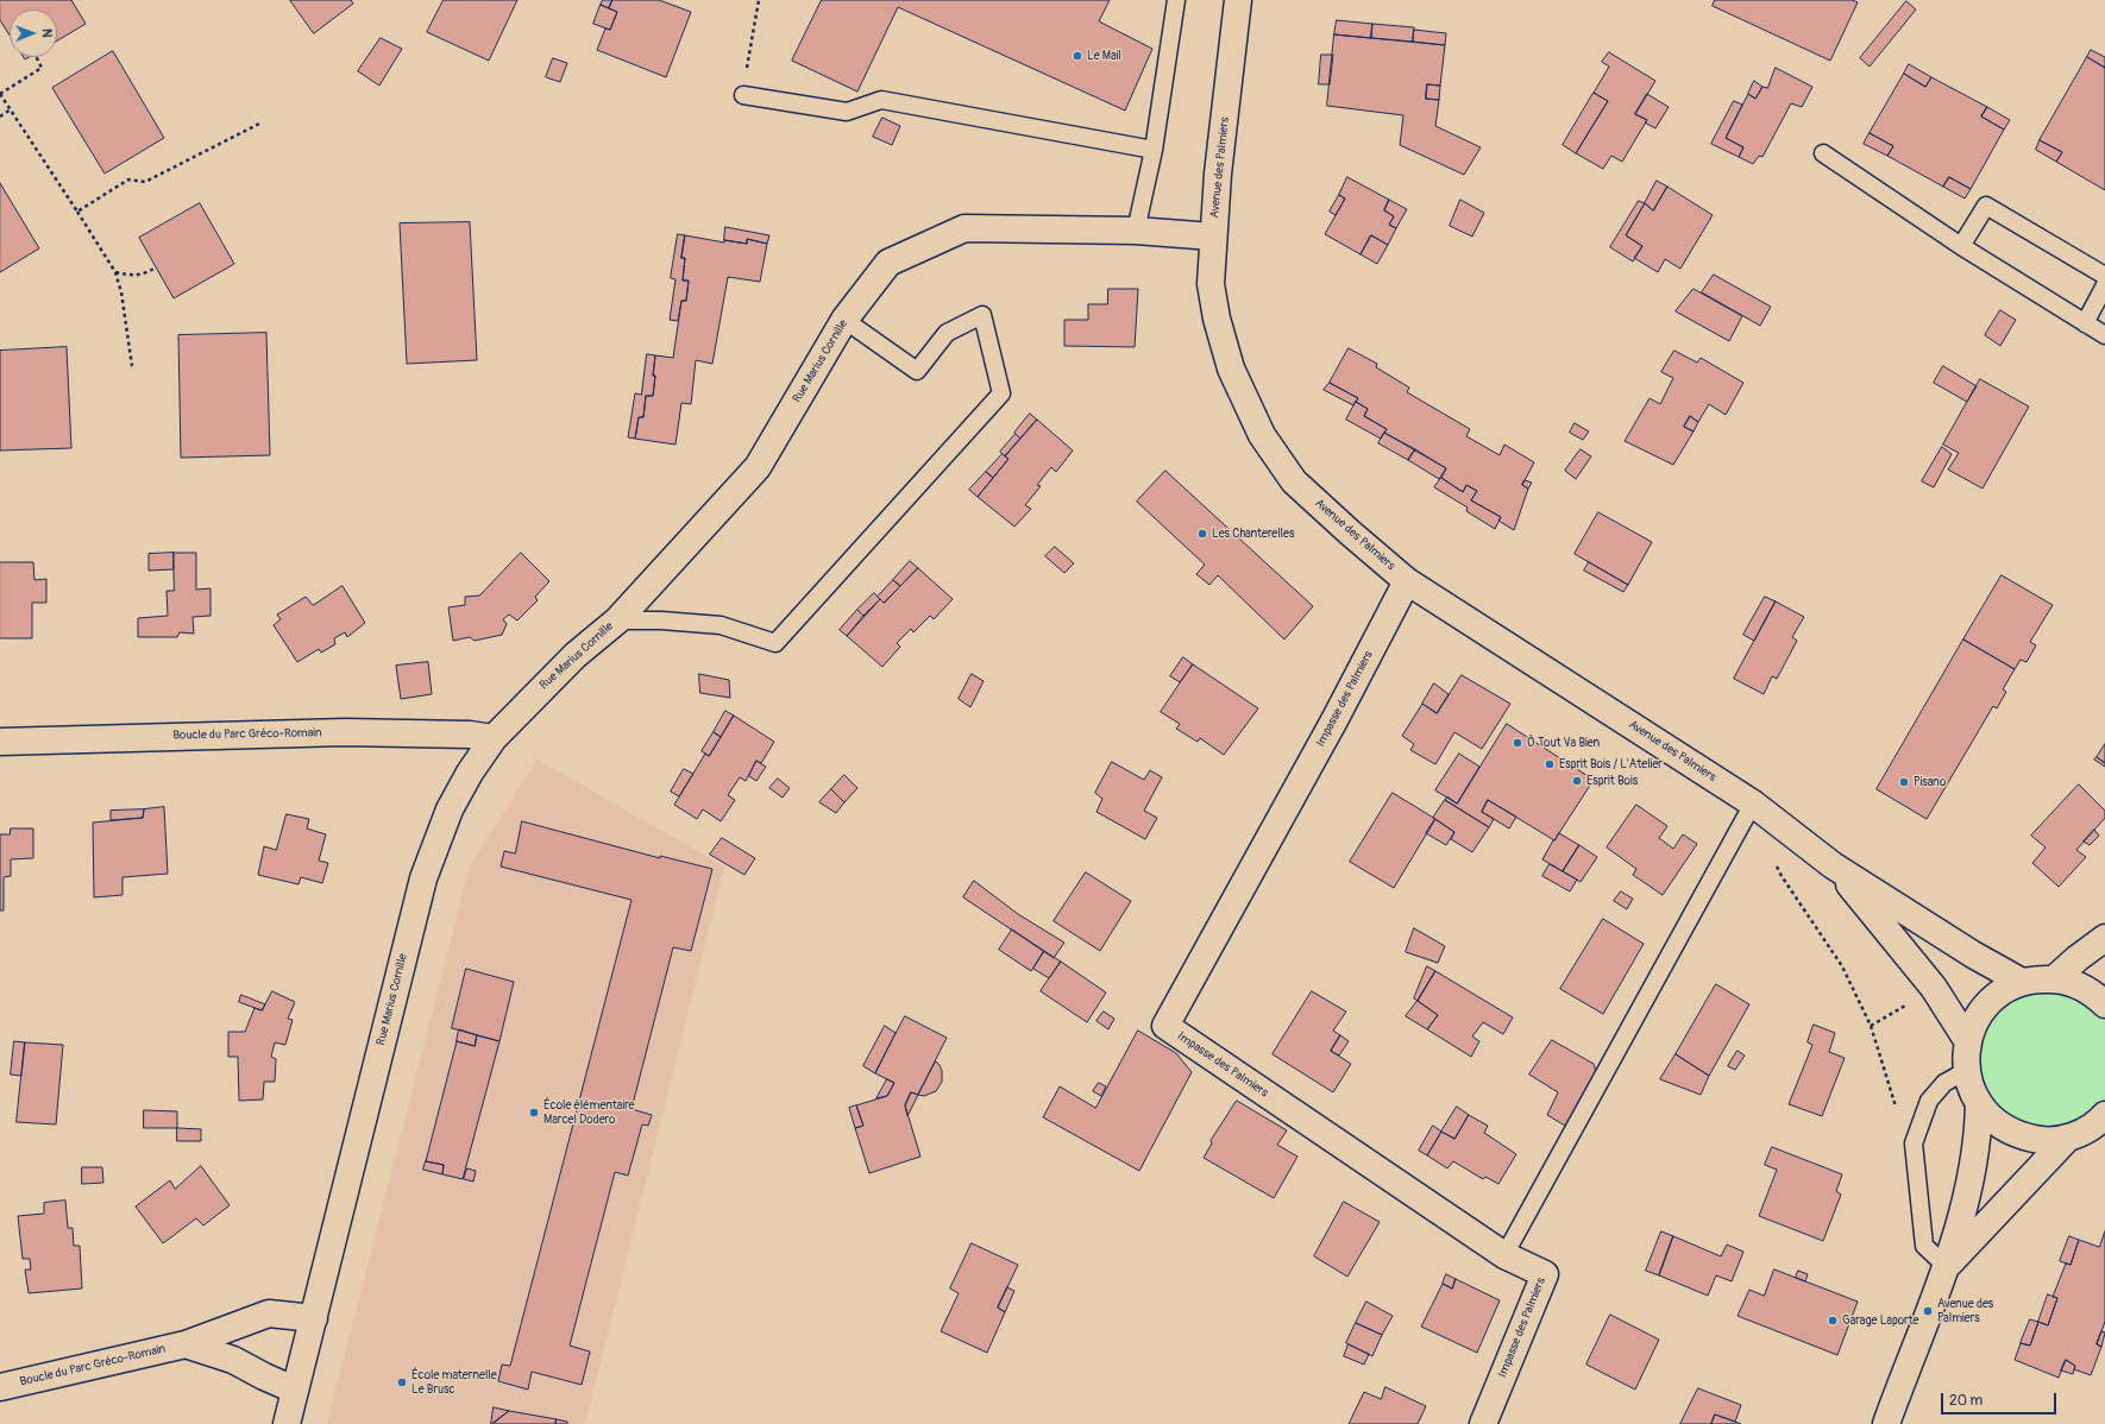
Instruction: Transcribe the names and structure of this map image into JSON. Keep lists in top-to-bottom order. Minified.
{"streets":{"street":["Avenue des Palmiers","Rue Marius Cornille","Impasse des Palmiers","Boucle du Parc Gréco-Romain"]},"crossings":[["Avenue des Palmiers","Rue Marius Cornille"],["Avenue des Palmiers","Impasse des Palmiers"],["Rue Marius Cornille","Boucle du Parc Gréco-Romain"]],"places":["Le Mail","Les Chanterelles","Ô Tout Va Bien","Esprit Bois / L'Atelier","Esprit Bois","Pisano","École élémentaire Marcel Dodero","Avenue des Palmiers","Garage Laporte","École maternelle Le Brusc"],"scale_bar":"20 m","north":"right"}
